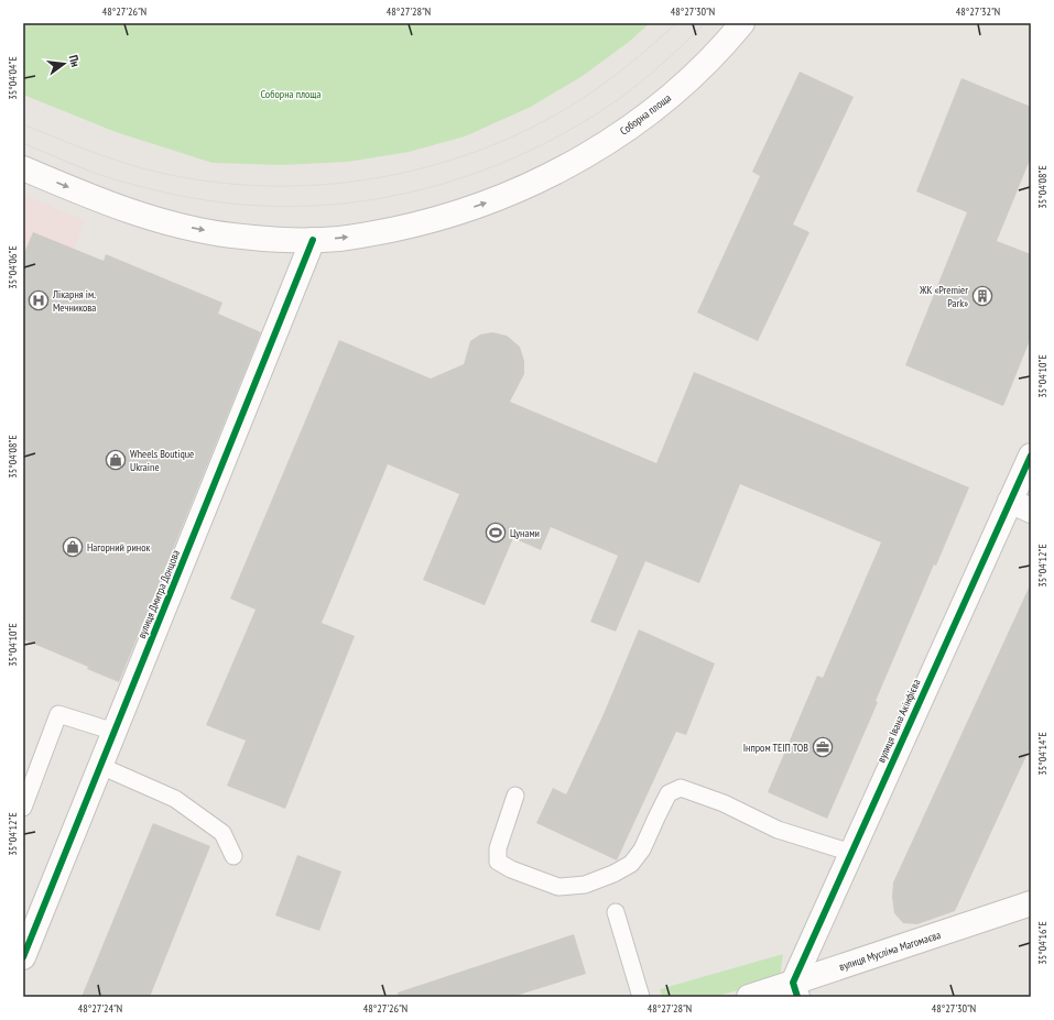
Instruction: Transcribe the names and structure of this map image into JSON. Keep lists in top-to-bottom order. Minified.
{"streets":{"street":["Соборна площа","вулиця Дмитра Донцова","вулиця Івана Акінфієва","вулиця Мусліма Магомаєва"]},"crossings":[["Соборна площа","вулиця Дмитра Донцова"],["вулиця Івана Акінфієва","вулиця Мусліма Магомаєва"]],"one_way":["Соборна площа"],"parks":["Соборна площа"],"places":{"building":["ЖК «Premier Park»"],"hospital":["Лікарня ім. Мечникова"],"shop":["Wheels Boutique Ukraine","Нагорний ринок"],"sports":["Цунами"],"office":["Інпром ТЕІП ТОВ"]},"north":"right","coordinates":["48°27'26\"N","48°27'28\"N","48°27'30\"N","48°27'32\"N","35°04'04\"E","35°04'08\"E","35°04'06\"E","35°04'10\"E","35°04'12\"E","35°04'14\"E","35°04'16\"E","48°27'24\"N"]}
